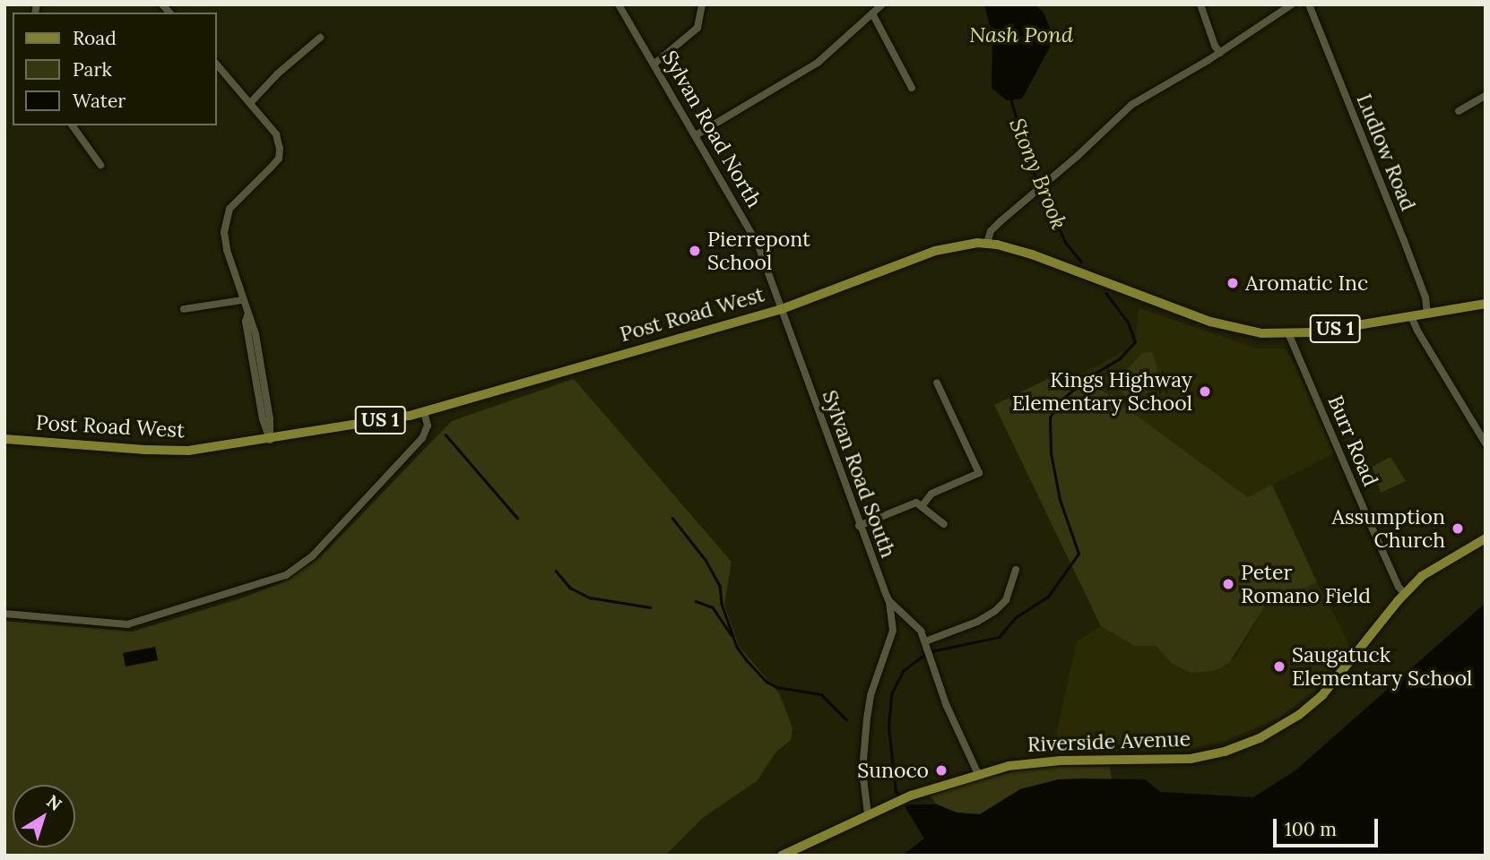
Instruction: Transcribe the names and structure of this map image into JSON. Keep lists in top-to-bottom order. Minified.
{"streets":{"main road":["Post Road West","US 1","Riverside Avenue"],"street":["Sylvan Road North","Ludlow Road","Burr Road","Sylvan Road South"]},"crossings":[["Sylvan Road North","Post Road West"],["Sylvan Road North","Sylvan Road South"],["Ludlow Road","Post Road West"],["Post Road West","Burr Road"],["Post Road West","Sylvan Road South"],["Burr Road","Riverside Avenue"],["Sylvan Road South","Riverside Avenue"]],"water":["Nash Pond","Stony Brook"],"places":["Pierrepont School","Aromatic Inc","Kings Highway Elementary School","Assumption Church","Peter Romano Field","Saugatuck Elementary School","Sunoco"],"legend":["Road","Park","Water"],"scale_bar":"100 m","north":"top right"}
